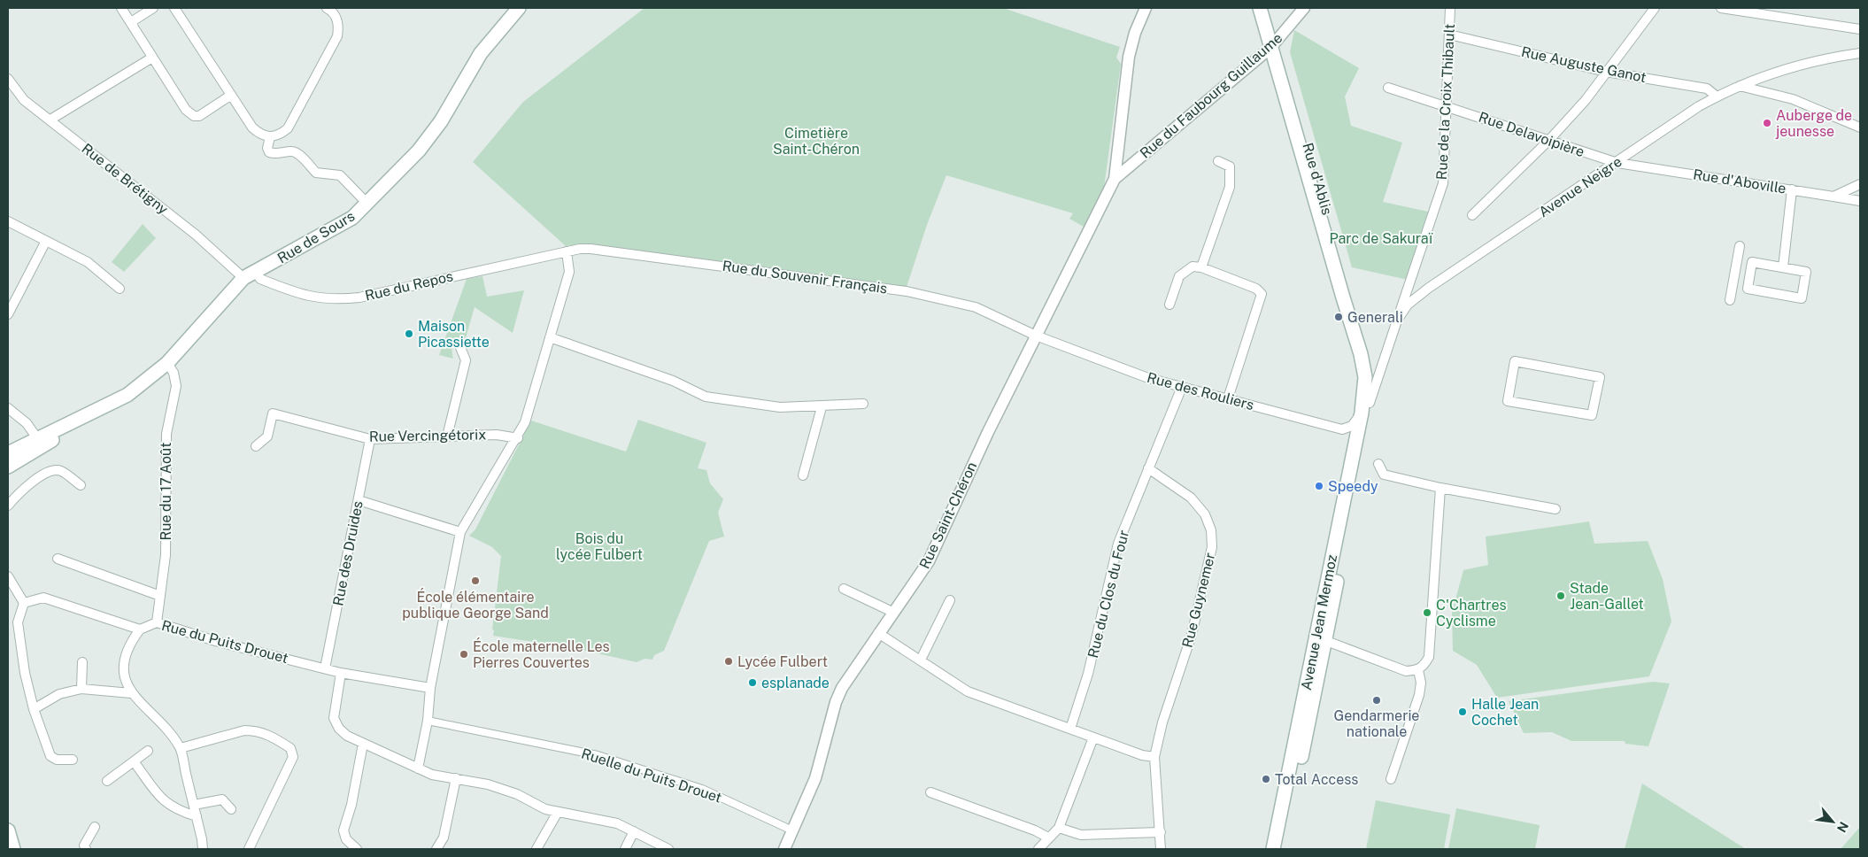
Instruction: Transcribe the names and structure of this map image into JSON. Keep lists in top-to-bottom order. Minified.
{"streets":{"main road":["Rue d'Ablis","Rue de Sours","Avenue Jean Mermoz"],"street":["Rue Auguste Ganot","Rue du Faubourg Guillaume","Rue de la Croix Thibault","Rue Delavoipière","Rue de Brétigny","Rue d'Aboville","Avenue Neigre","Rue du Souvenir Français","Rue du Repos","Rue des Rouliers","Rue Vercingétorix","Rue du 17 Août","Rue Saint-Chéron","Rue des Druides","Rue du Clos du Four","Rue Guynemer","Rue du Puits Drouet","Ruelle du Puits Drouet"]},"crossings":[["Rue Auguste Ganot","Rue de la Croix Thibault"],["Rue Auguste Ganot","Avenue Neigre"],["Rue du Faubourg Guillaume","Rue d'Ablis"],["Rue du Faubourg Guillaume","Rue Saint-Chéron"],["Rue de la Croix Thibault","Rue Delavoipière"],["Rue de la Croix Thibault","Avenue Neigre"],["Rue Delavoipière","Rue d'Aboville"],["Rue Delavoipière","Avenue Neigre"],["Rue de Brétigny","Rue de Sours"],["Rue de Brétigny","Rue du Repos"],["Rue d'Ablis","Avenue Neigre"],["Rue d'Ablis","Rue des Rouliers"],["Rue d'Ablis","Avenue Jean Mermoz"],["Rue d'Aboville","Avenue Neigre"],["Avenue Neigre","Rue des Rouliers"],["Avenue Neigre","Avenue Jean Mermoz"],["Rue de Sours","Rue du Repos"],["Rue de Sours","Rue du 17 Août"],["Rue du Souvenir Français","Rue du Repos"],["Rue du Souvenir Français","Rue des Rouliers"],["Rue du Souvenir Français","Rue Saint-Chéron"],["Rue des Rouliers","Rue Saint-Chéron"],["Rue des Rouliers","Rue du Clos du Four"],["Rue des Rouliers","Avenue Jean Mermoz"],["Rue Vercingétorix","Rue des Druides"],["Rue du 17 Août","Rue du Puits Drouet"],["Rue Saint-Chéron","Ruelle du Puits Drouet"],["Rue des Druides","Rue du Puits Drouet"],["Rue du Clos du Four","Rue Guynemer"]],"parks":["Cimetière Saint-Chéron","Parc de Sakuraï","Bois du lycée Fulbert"],"places":["Auberge de jeunesse","Generali","Maison Picassiette","Speedy","École élémentaire publique George Sand","Stade Jean-Gallet","C'Chartres Cyclisme","École maternelle Les Pierres Couvertes","Lycée Fulbert","esplanade","Gendarmerie nationale","Halle Jean Cochet","Total Access"],"north":"bottom right"}
